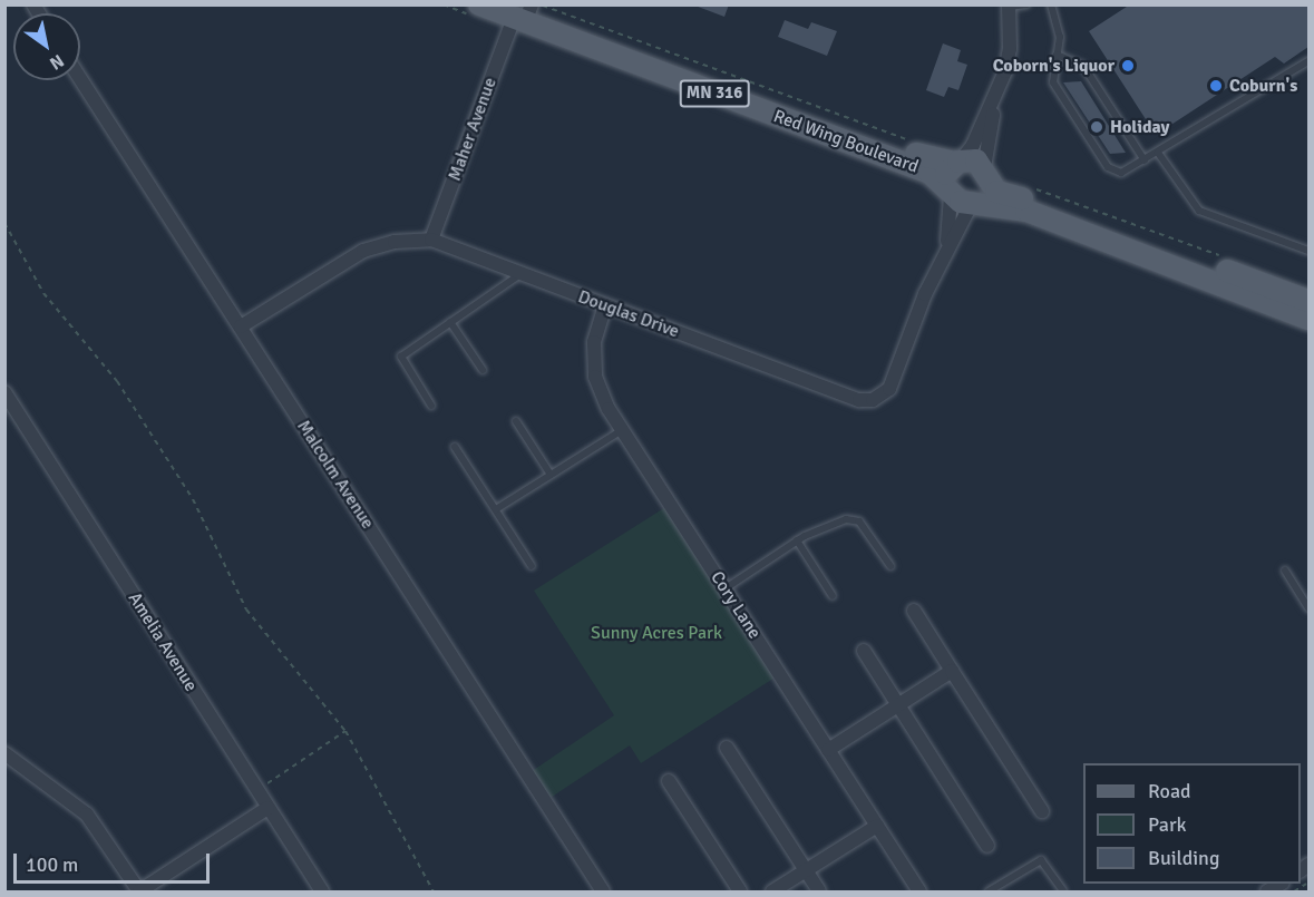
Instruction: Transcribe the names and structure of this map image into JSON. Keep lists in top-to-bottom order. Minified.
{"streets":{"main road":["MN 316","Red Wing Boulevard"],"street":["Maher Avenue","Douglas Drive","Malcolm Avenue","Cory Lane","Amelia Avenue"]},"crossings":[["Maher Avenue","Red Wing Boulevard"],["Maher Avenue","Douglas Drive"],["Red Wing Boulevard","Douglas Drive"],["Douglas Drive","Malcolm Avenue"],["Douglas Drive","Cory Lane"]],"parks":["Sunny Acres Park"],"places":["Coborn's Liquor","Coburn's","Holiday"],"legend":["Road","Park","Building"],"scale_bar":"100 m","north":"bottom right"}
